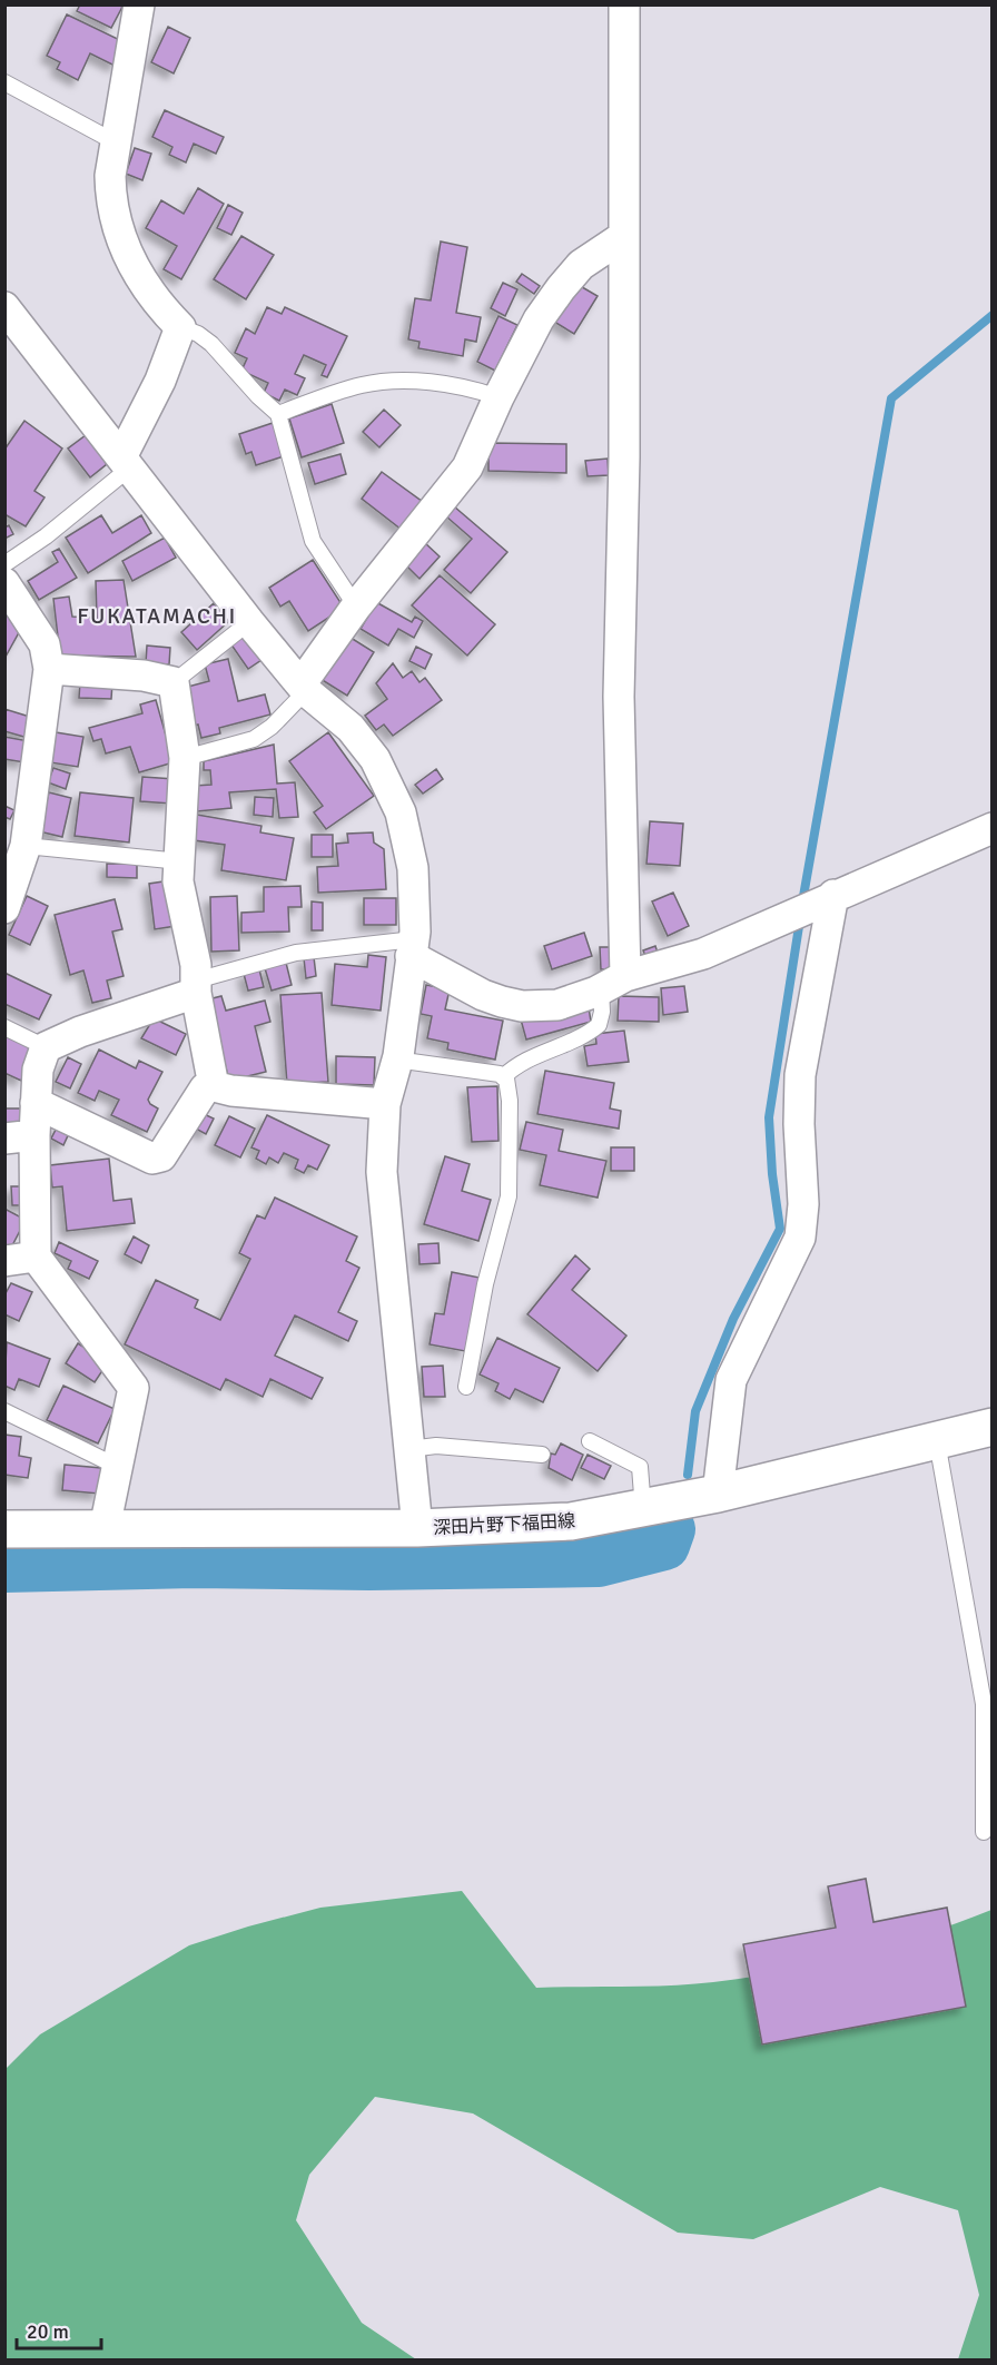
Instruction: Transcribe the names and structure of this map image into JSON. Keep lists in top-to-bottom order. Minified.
{"streets":{"main road":["深田片野下福田線"]},"districts":["FUKATAMACHI"],"scale_bar":"20 m"}
